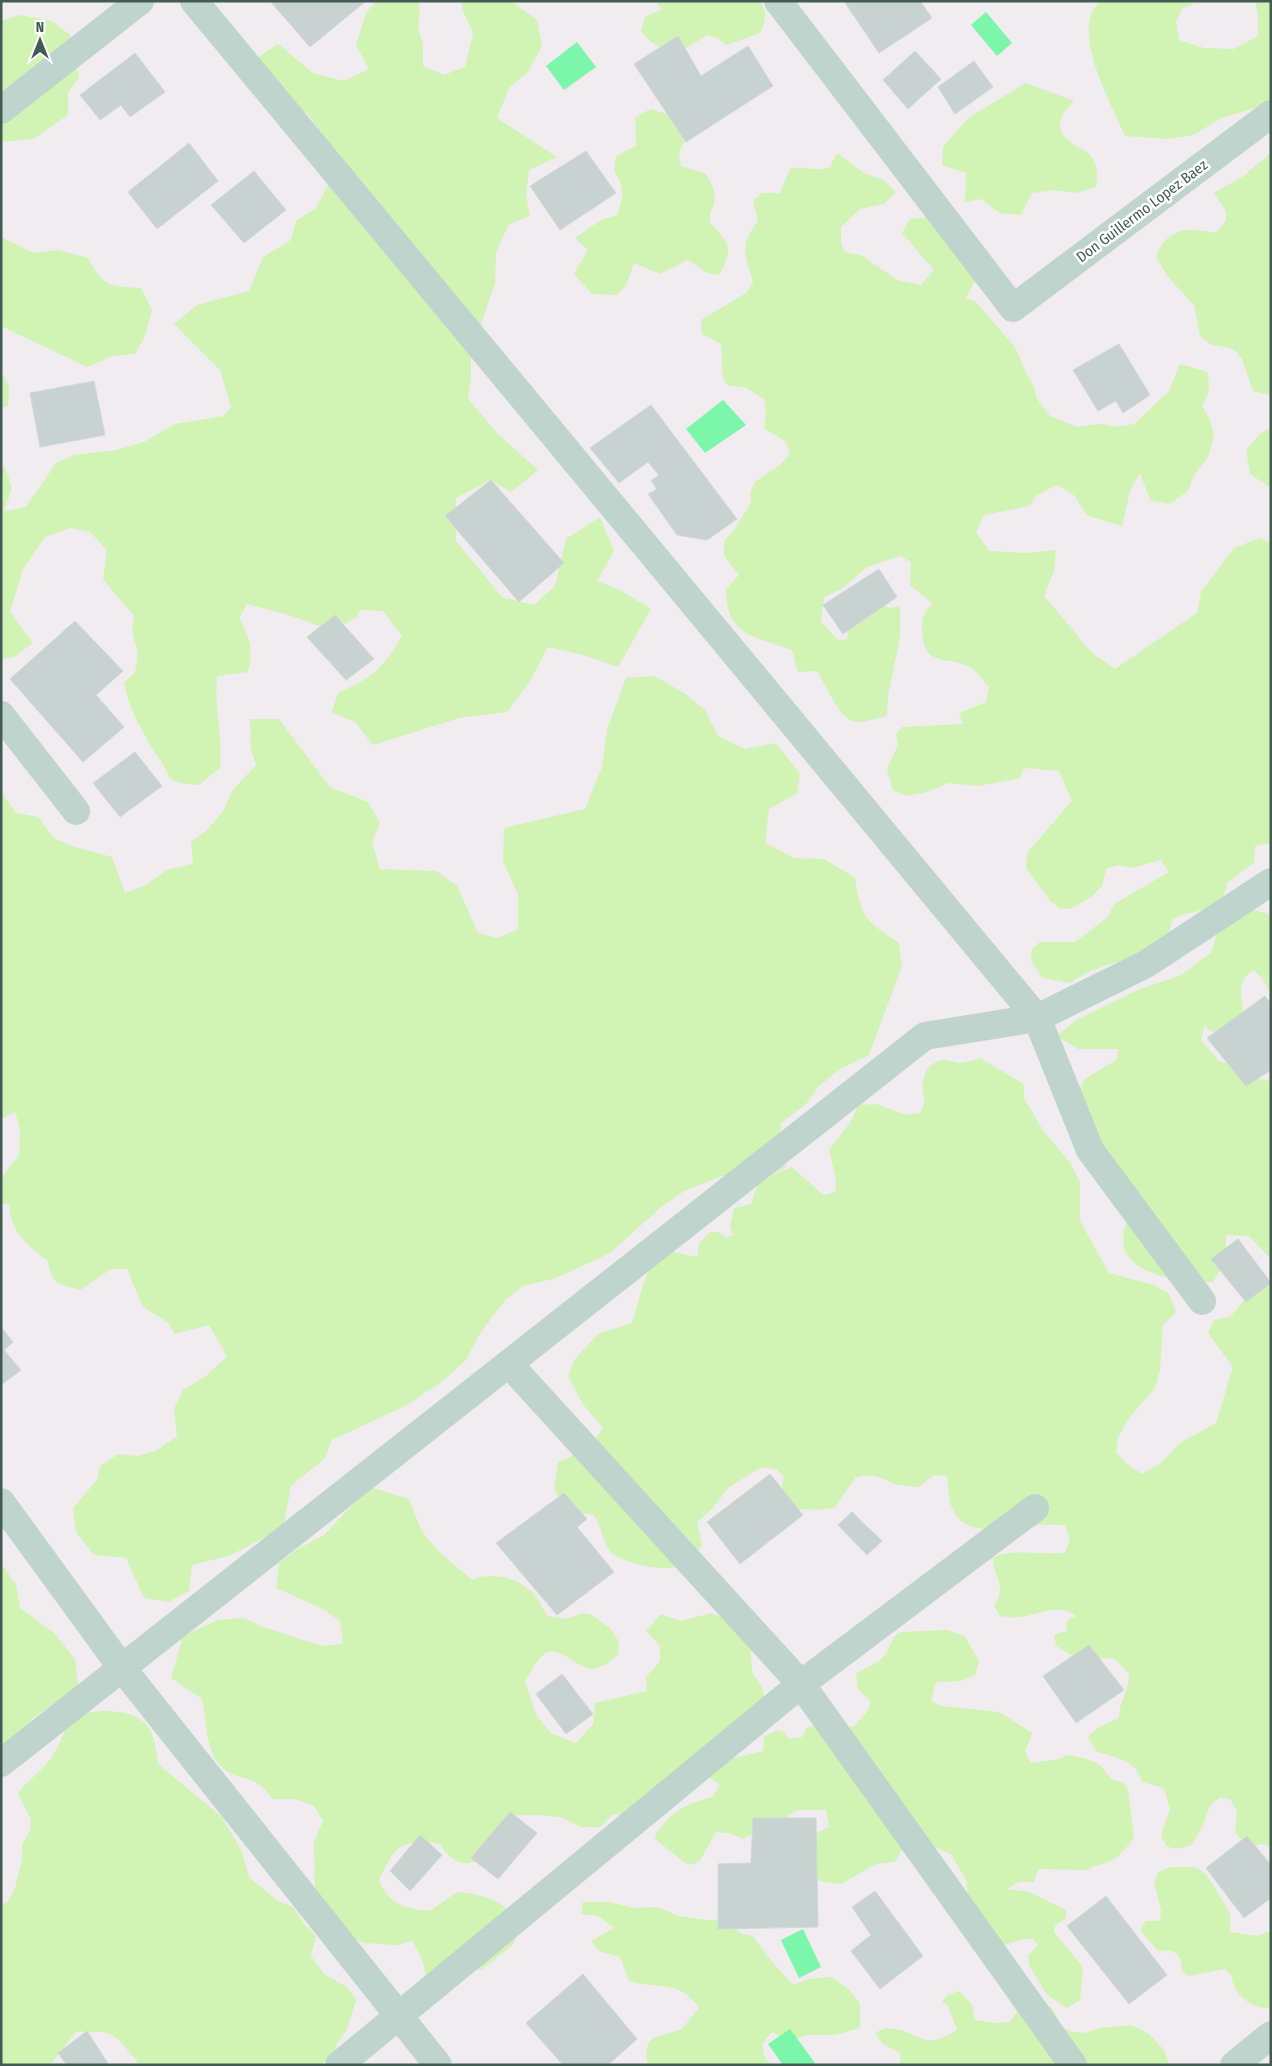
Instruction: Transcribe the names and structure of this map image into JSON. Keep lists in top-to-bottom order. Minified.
{"streets":{"street":["Don Guillermo Lopez Baez"]},"north":"top"}
